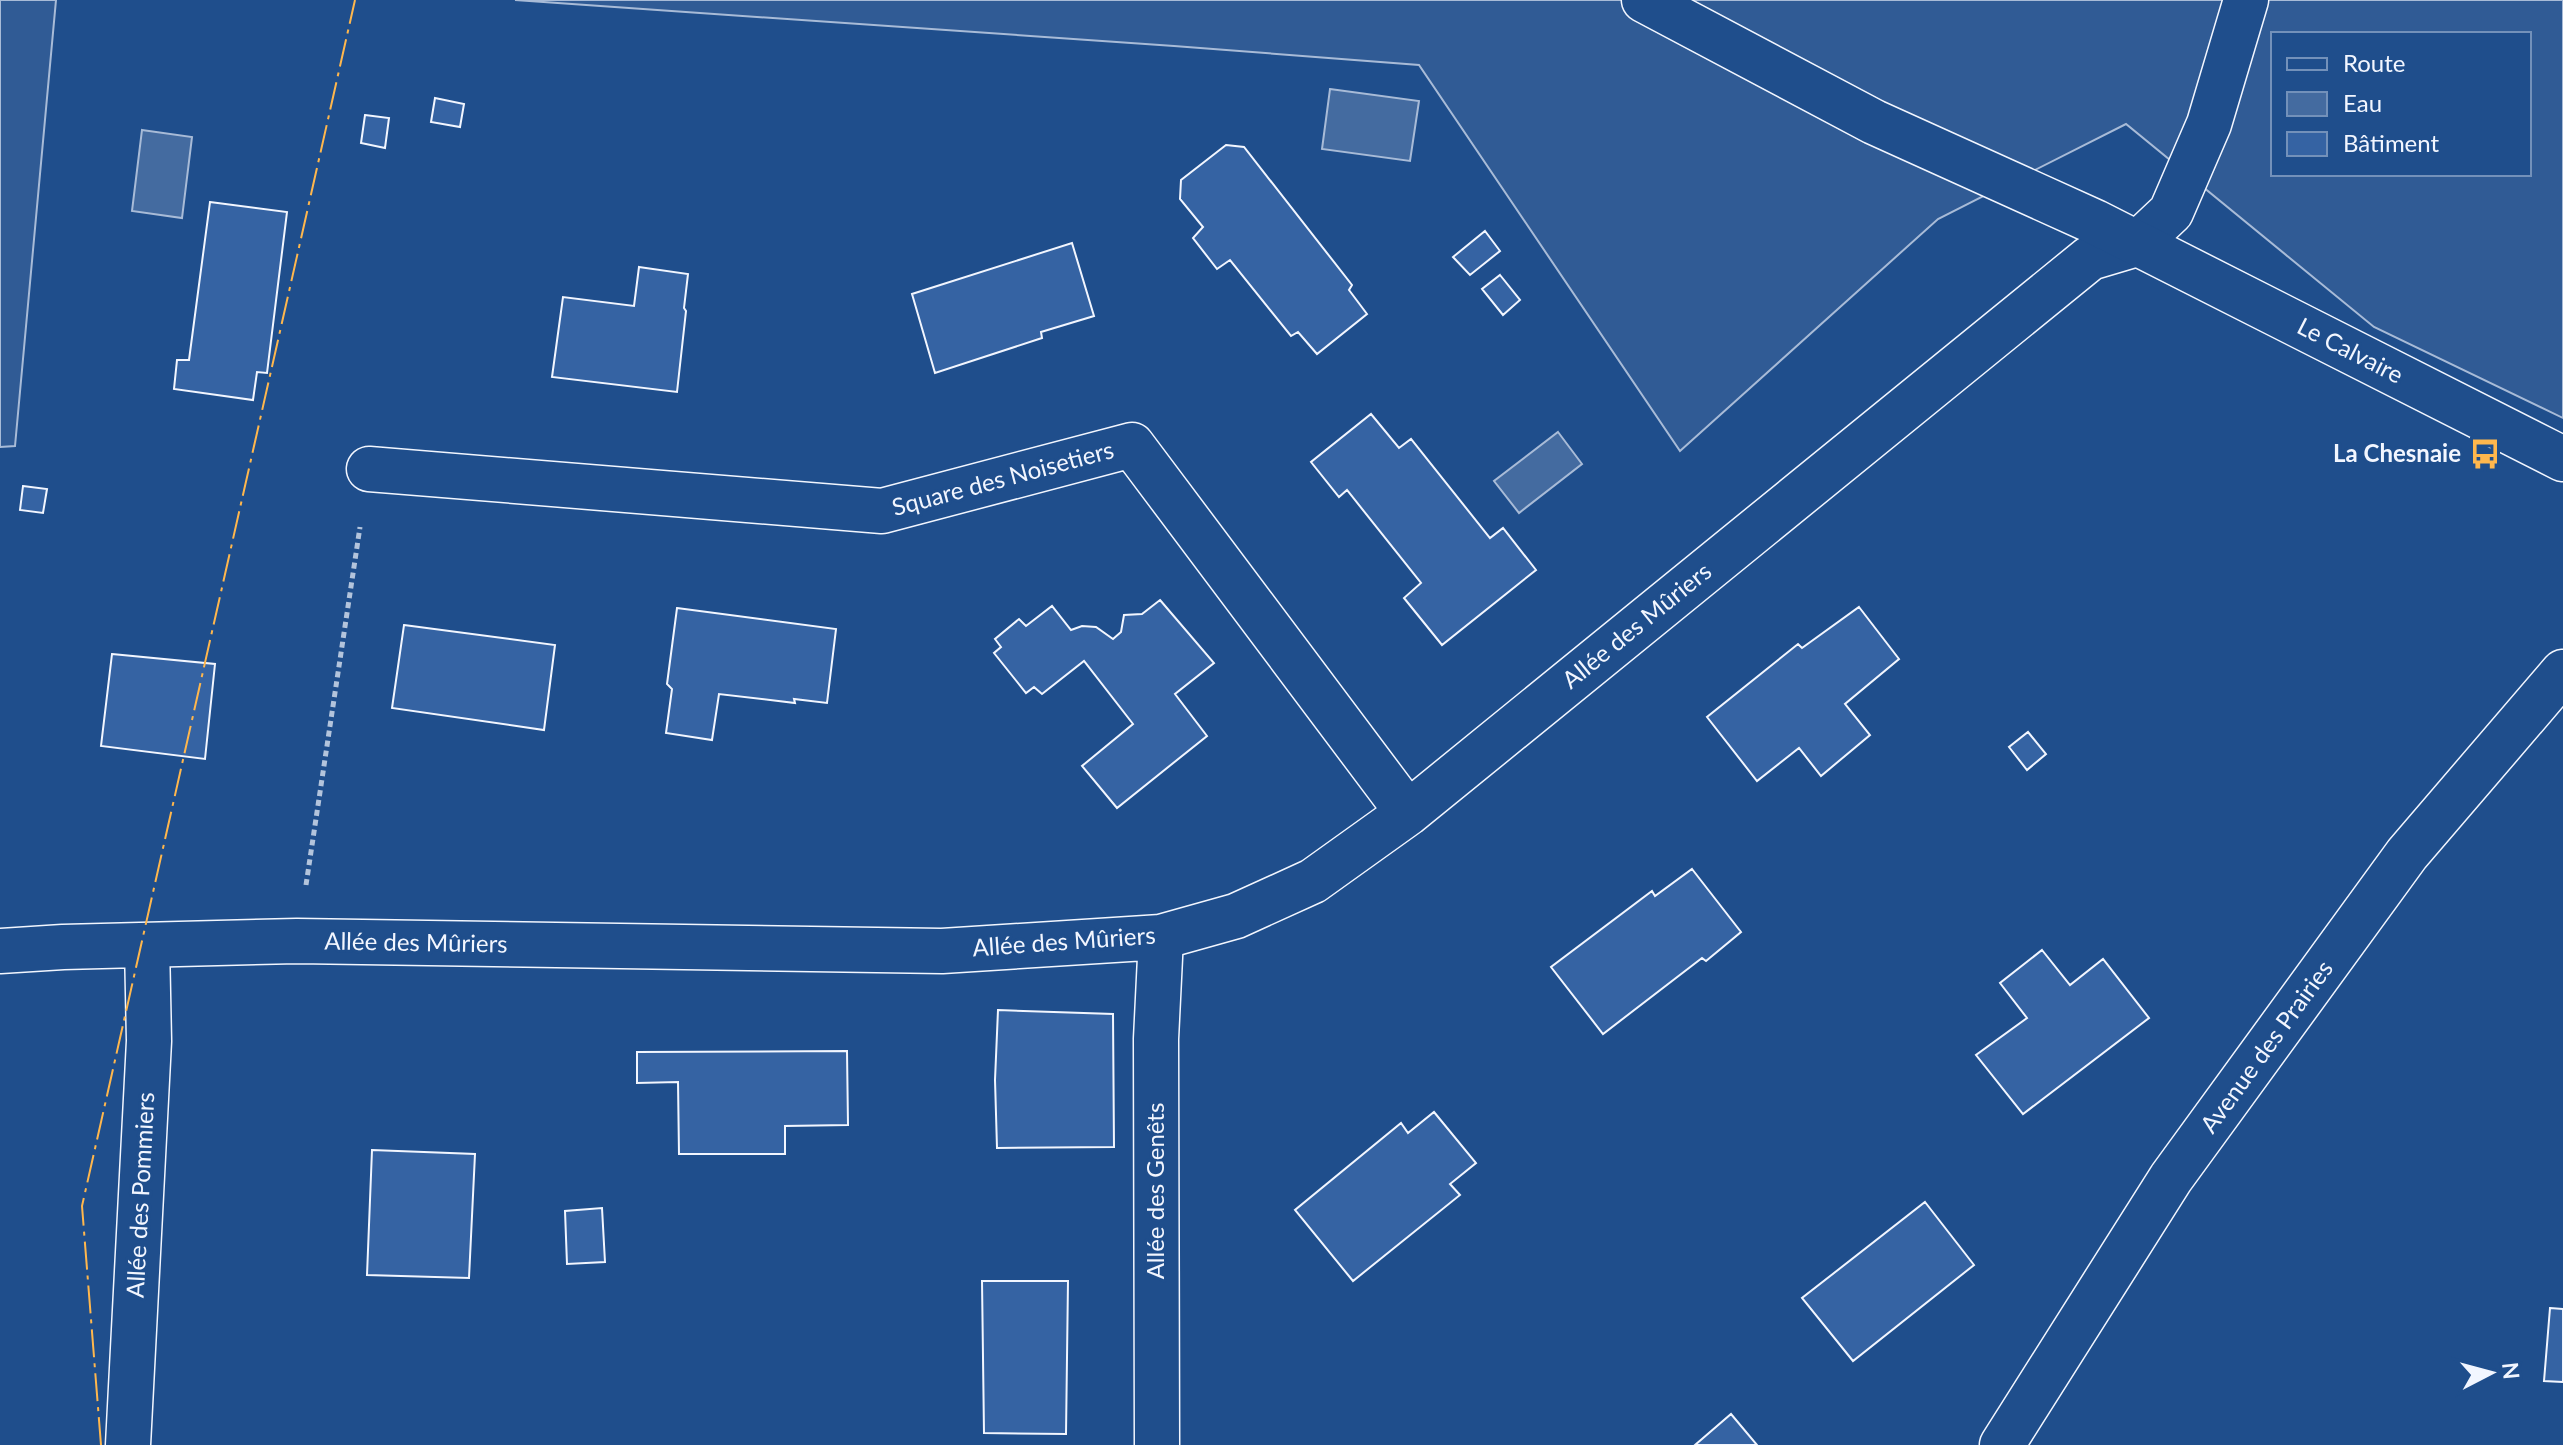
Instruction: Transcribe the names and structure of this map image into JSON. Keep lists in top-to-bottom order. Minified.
{"streets":{"street":["Le Calvaire","Square des Noisetiers","Allée des Mûriers","Avenue des Prairies","Allée des Genêts","Allée des Pommiers"]},"crossings":[["Le Calvaire","Allée des Mûriers"],["Square des Noisetiers","Allée des Mûriers"],["Allée des Mûriers","Allée des Genêts"],["Allée des Mûriers","Allée des Pommiers"]],"places":{"bus stop":["La Chesnaie"]},"legend":["Route","Eau","Bâtiment"],"north":"right"}
